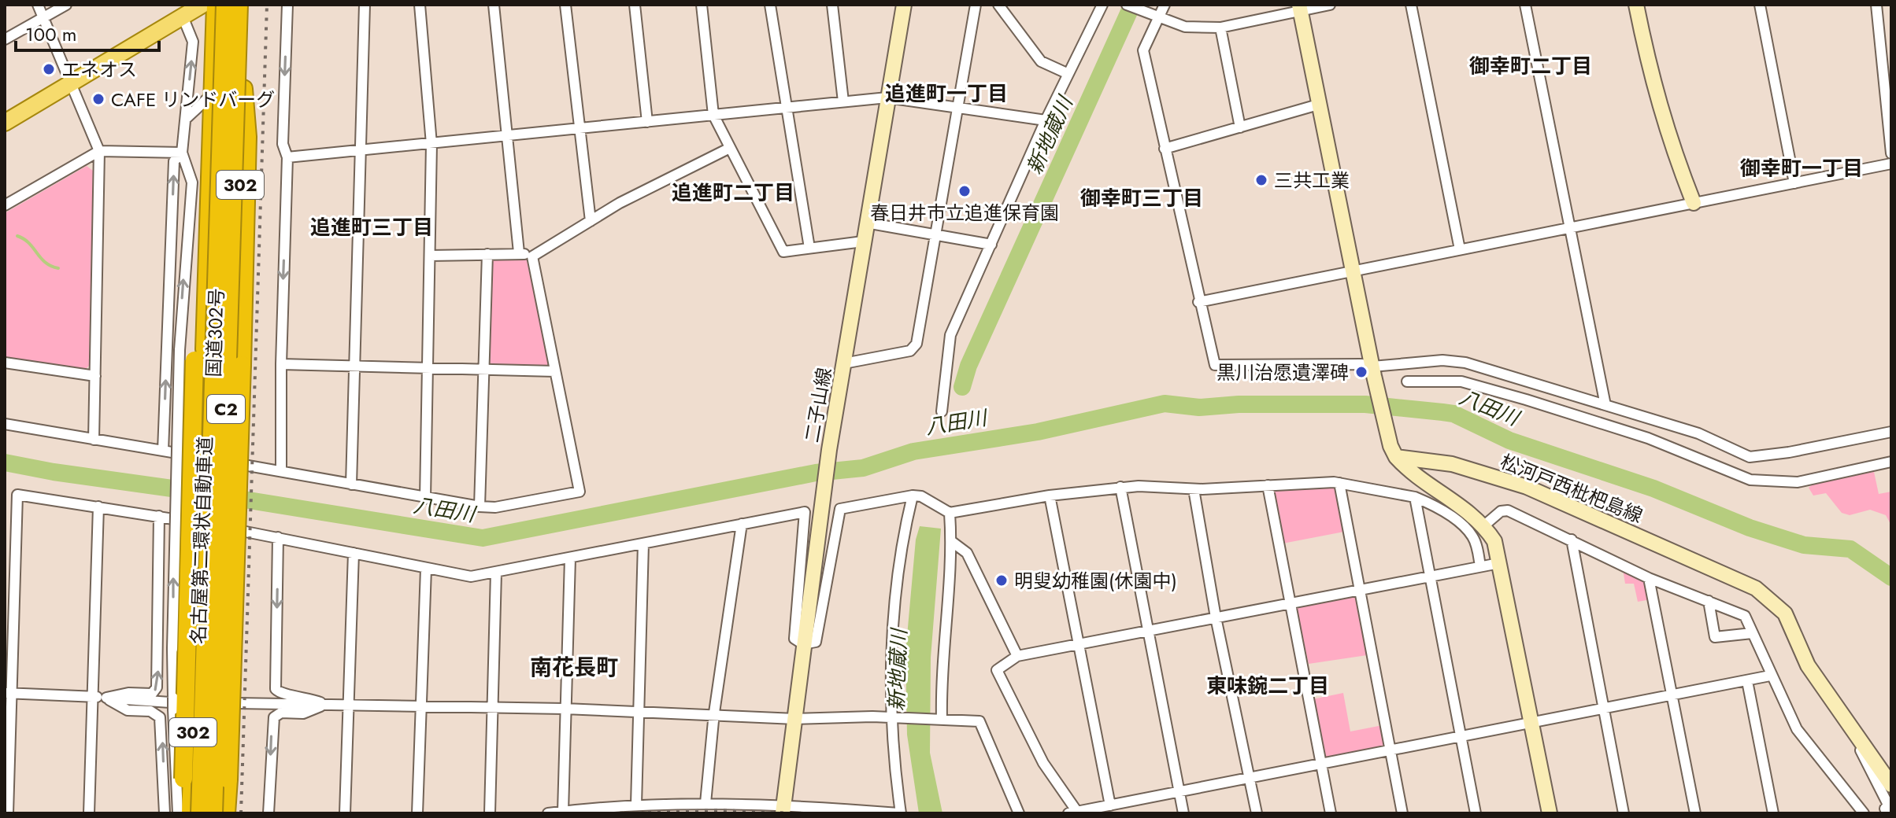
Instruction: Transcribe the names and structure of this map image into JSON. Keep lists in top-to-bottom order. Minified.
{"streets":{"highway":["302","国道302号","C2","名古屋第二環状自動車道"],"street":["二子山線","松河戸西枇杷島線"]},"crossings":[["302","国道302号"]],"districts":["御幸町二丁目","追進町一丁目","御幸町一丁目","追進町二丁目","御幸町三丁目","追進町三丁目","南花長町","東味鋺二丁目"],"water":["新地蔵川","八田川"],"places":["エネオス","CAFE リンドバーグ","三共工業","春日井市立追進保育園","黒川治愿遺澤碑","明叟幼稚園(休園中)"],"scale_bar":"100 m"}
